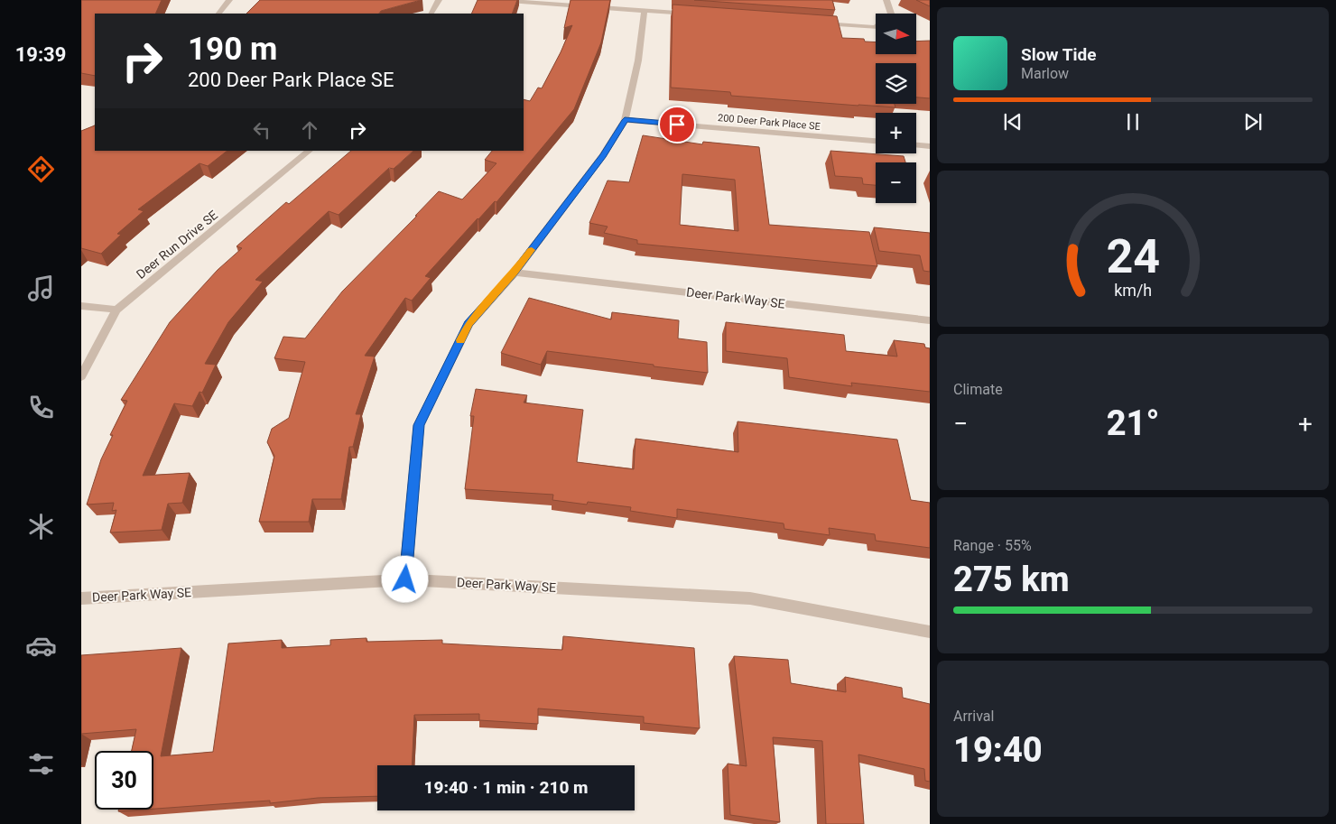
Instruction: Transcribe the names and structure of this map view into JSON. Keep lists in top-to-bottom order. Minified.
{"streets":{"street":["200 Deer Park Place SE","Deer Run Drive SE","Deer Park Way SE"]},"north":"right","page":{"tabs":"19:39","map_buttons":["+","−"],"turn":["190 m","200 Deer Park Place SE"],"song":["Slow Tide","Marlow"],"tile":["Climate",["Range · 55%","275 km"],["Arrival","19:40"]],"heat":["−","21°","+"],"limit":"30","trip":"19:40 · 1 min · 210 m","gauge":["24","km/h"]}}
